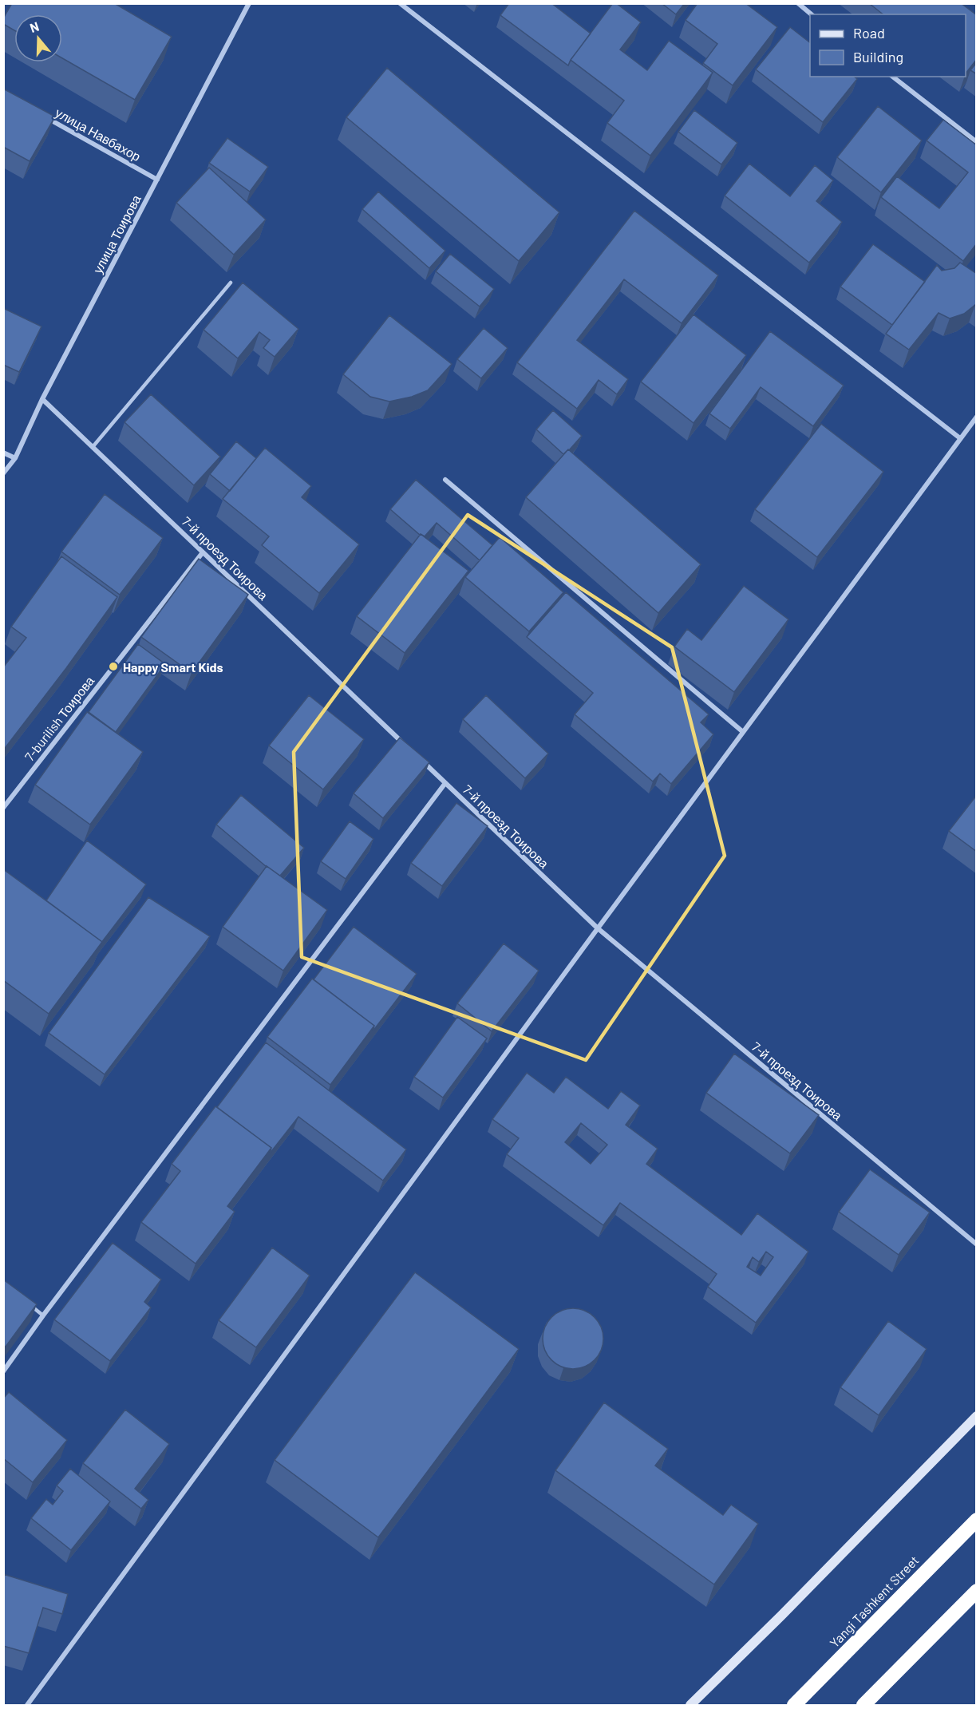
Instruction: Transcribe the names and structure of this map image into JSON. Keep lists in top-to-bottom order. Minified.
{"streets":{"highway":["Yangi Tashkent Street"],"street":["улица Навбахор","улица Тоирова","7-й проезд Тоирова","7-burilish Тоирова"]},"crossings":[["улица Навбахор","улица Тоирова"],["улица Тоирова","7-й проезд Тоирова"],["7-й проезд Тоирова","7-burilish Тоирова"]],"places":["Happy Smart Kids"],"legend":["Road","Building"],"north":"top"}
